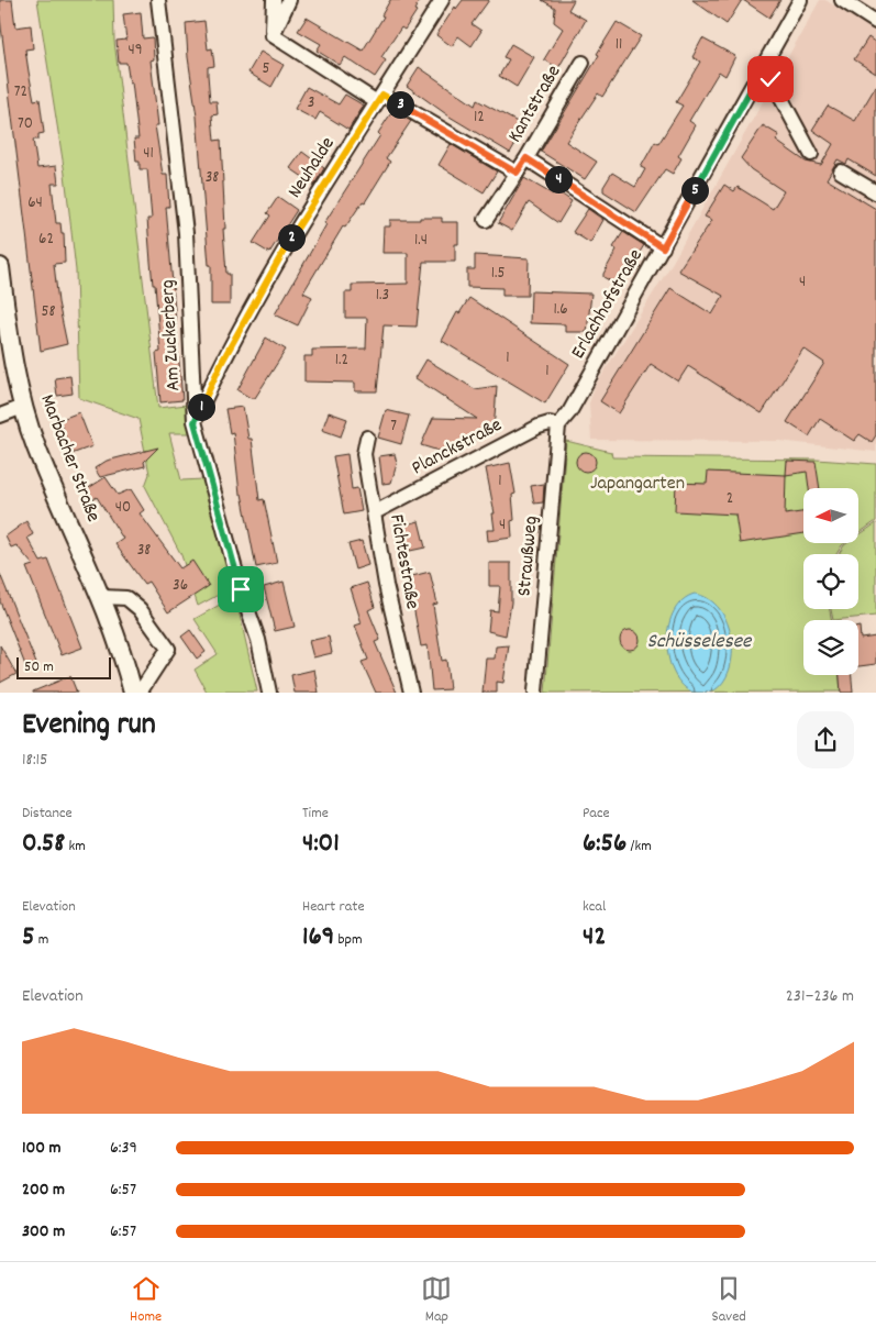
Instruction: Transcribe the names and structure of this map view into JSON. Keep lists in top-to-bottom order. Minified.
{"streets":{"main road":["Marbacher Straße"],"street":["Kantstraße","Neuhalde","Erlachhofstraße","Am Zuckerberg","Planckstraße","Straußweg","Fichtestraße"]},"crossings":[["Neuhalde","Am Zuckerberg"],["Erlachhofstraße","Planckstraße"],["Erlachhofstraße","Straußweg"],["Planckstraße","Straußweg"],["Planckstraße","Fichtestraße"]],"water":["Schüsselesee"],"parks":["Japangarten"],"house_numbers":["11","49","5","72","3","12","70","41","38","64","62","1.4","1.5","4","1.3","1.6","58","1","1.2","1","7","1","2","40","4","38","36"],"scale_bar":"50 m","north":"left","page":{"pins":["3","4","5","2","1"],"scale":"50 m","heading":["Evening run","18:15"],"stats":[["Distance","0.58 km"],["Time","4:01"],["Pace","6:56 /km"],["Elevation","5 m"],["Heart rate","169 bpm"],["kcal","42"]],"chart":["Elevation","231–236 m"],"list":[{"name":"100 m","note":"6:39"},{"name":"200 m","note":"6:57"},{"name":"300 m","note":"6:57"}],"tabs":["Home","Map","Saved"]}}
